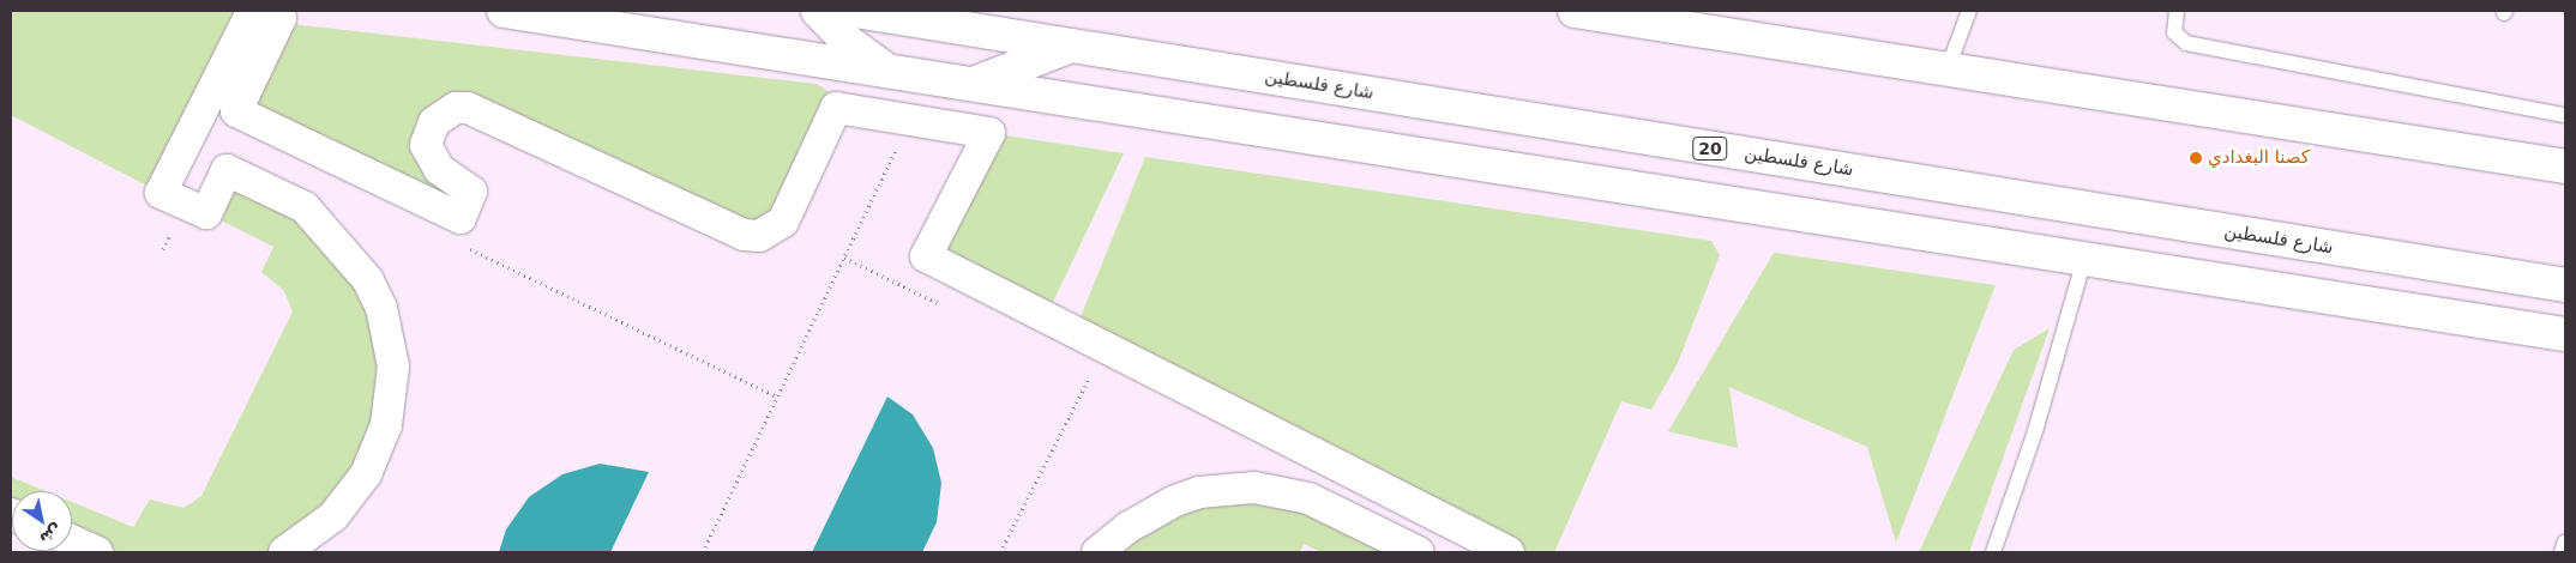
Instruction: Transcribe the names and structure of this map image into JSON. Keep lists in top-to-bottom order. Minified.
{"streets":{"main road":["شارع فلسطين","20"]},"places":["كصنا البغدادي"],"north":"bottom right"}
